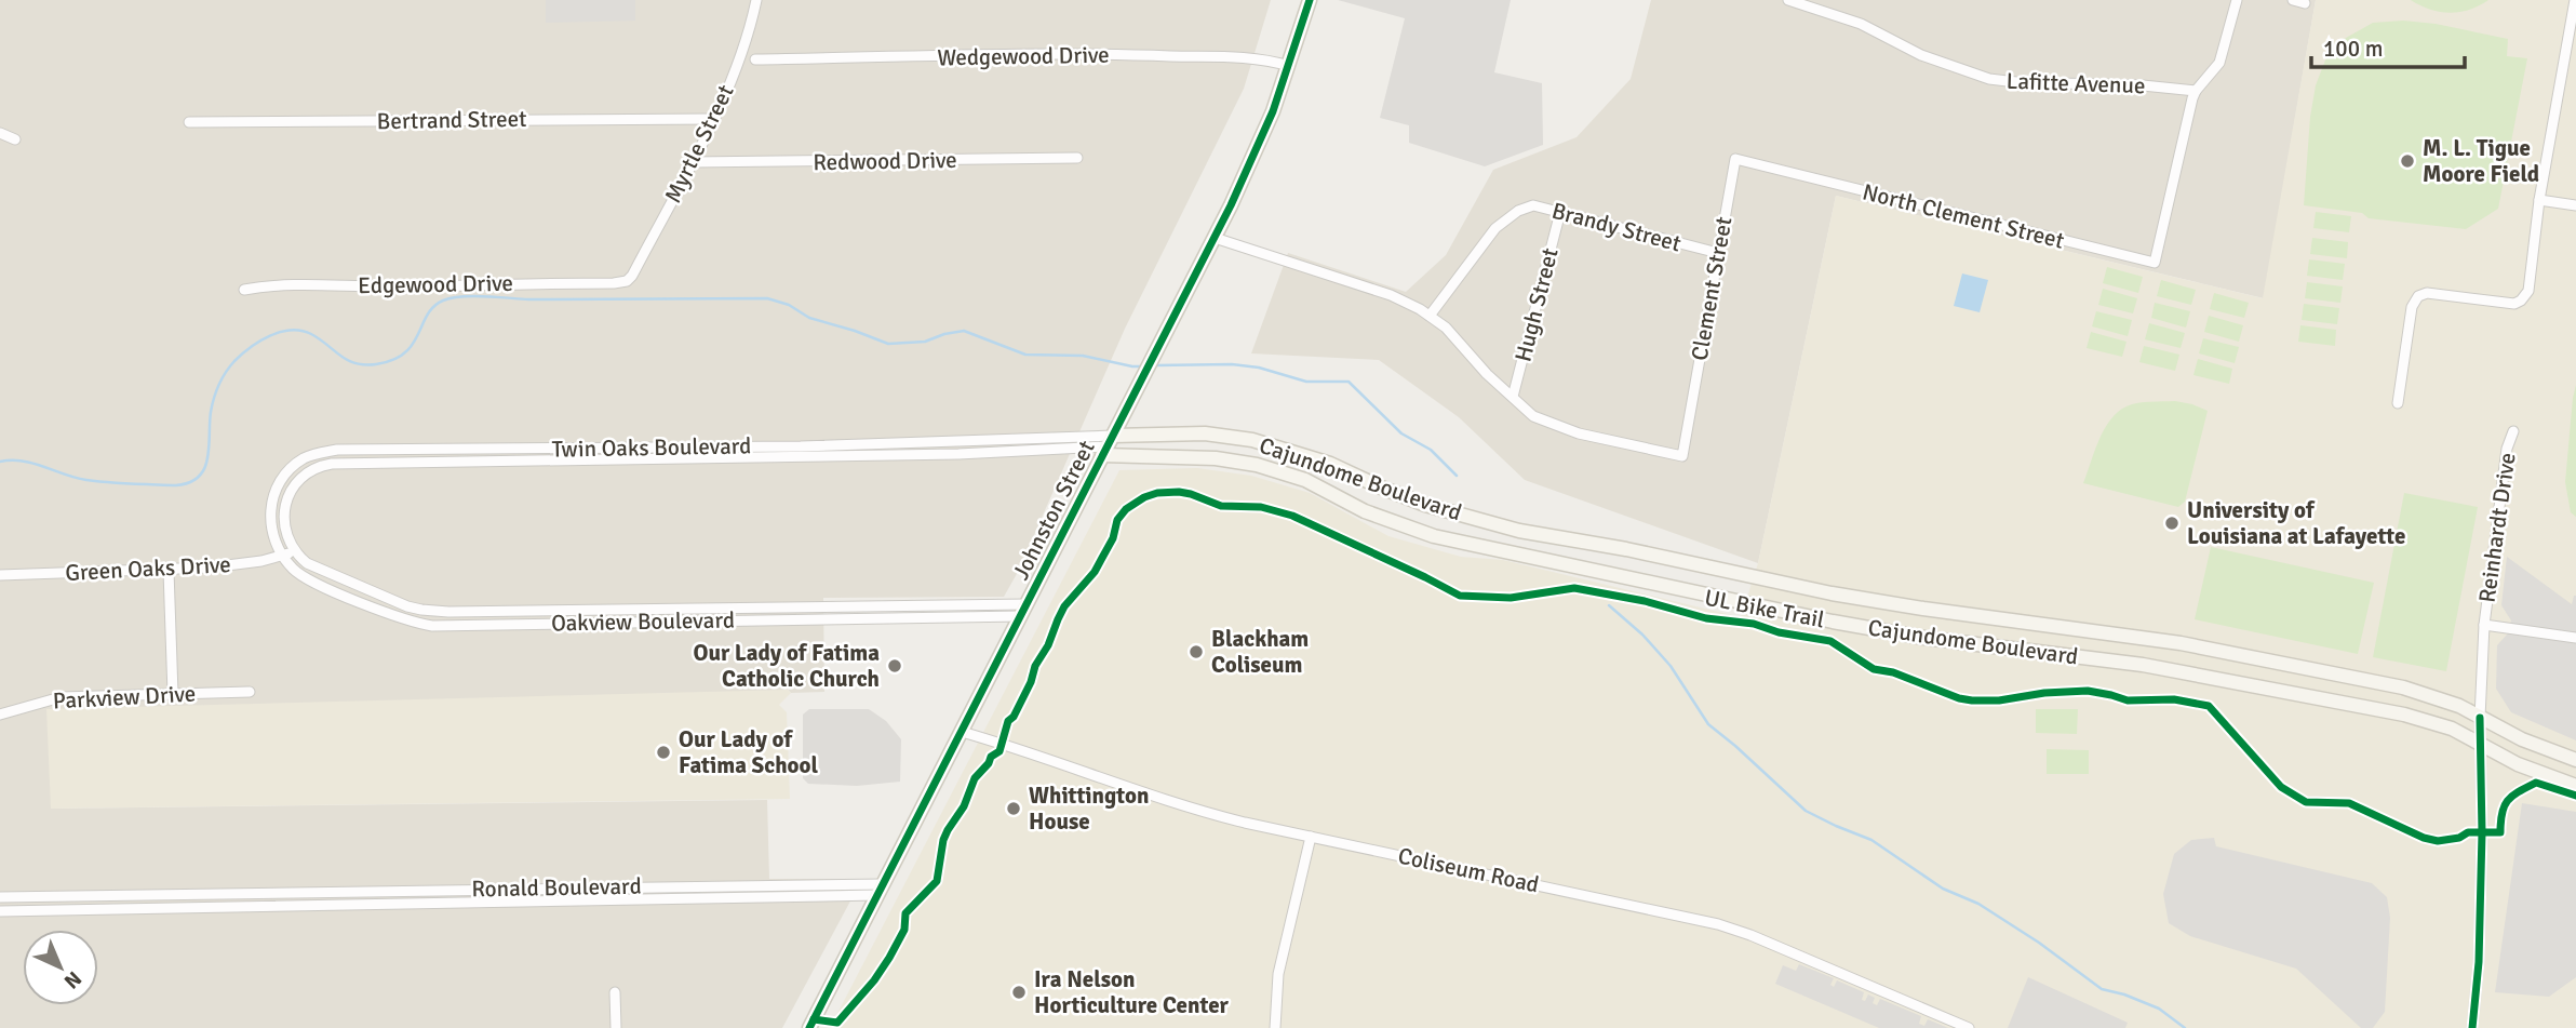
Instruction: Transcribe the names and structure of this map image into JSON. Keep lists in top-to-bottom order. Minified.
{"streets":{"street":["Wedgewood Drive","Lafitte Avenue","Bertrand Street","Myrtle Street","Redwood Drive","North Clement Street","Brandy Street","Edgewood Drive","Clement Street","Hugh Street","Twin Oaks Boulevard","Cajundome Boulevard","Johnston Street","Reinhardt Drive","Green Oaks Drive","Oakview Boulevard","Parkview Drive","Coliseum Road","Ronald Boulevard"],"cycle path":["UL Bike Trail"]},"crossings":[["Wedgewood Drive","Johnston Street"],["Lafitte Avenue","North Clement Street"],["Bertrand Street","Myrtle Street"],["Myrtle Street","Redwood Drive"],["Myrtle Street","Edgewood Drive"],["North Clement Street","Clement Street"],["Brandy Street","Clement Street"],["Brandy Street","Hugh Street"],["Clement Street","Hugh Street"],["Twin Oaks Boulevard","Cajundome Boulevard"],["Twin Oaks Boulevard","Johnston Street"],["Twin Oaks Boulevard","Green Oaks Drive"],["Twin Oaks Boulevard","Oakview Boulevard"],["Cajundome Boulevard","Johnston Street"],["Cajundome Boulevard","Reinhardt Drive"],["Johnston Street","Oakview Boulevard"],["Johnston Street","Coliseum Road"],["Johnston Street","Ronald Boulevard"],["Green Oaks Drive","Oakview Boulevard"]],"places":["M. L. Tigue Moore Field","University of Louisiana at Lafayette","Blackham Coliseum","Our Lady of Fatima Catholic Church","Our Lady of Fatima School","Whittington House","Ira Nelson Horticulture Center"],"scale_bar":"100 m","north":"bottom right"}
